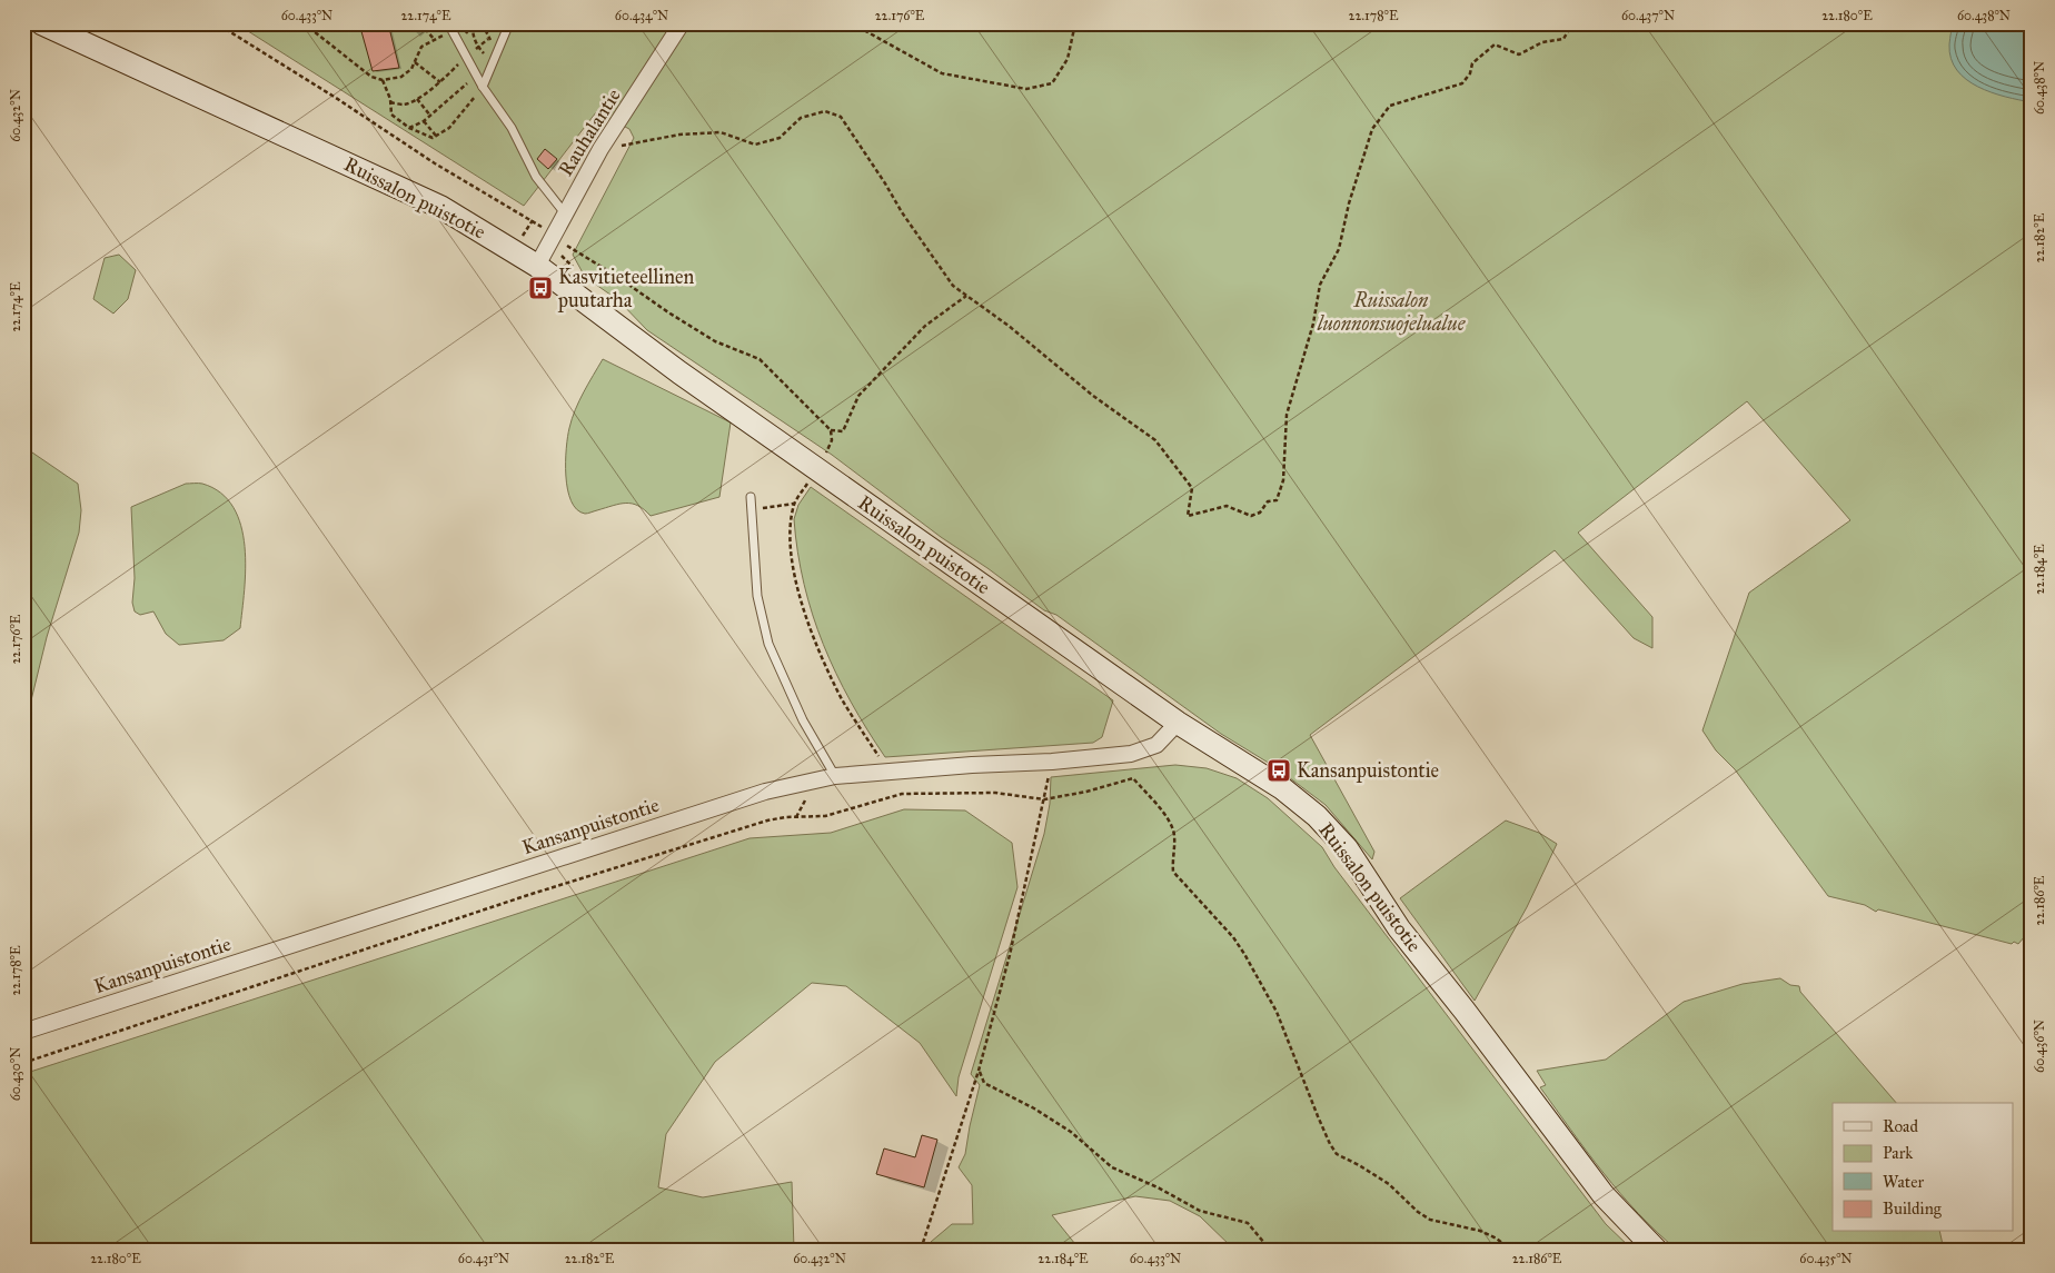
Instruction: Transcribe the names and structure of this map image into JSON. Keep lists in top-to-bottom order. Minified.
{"streets":{"street":["Rauhalantie","Ruissalon puistotie","Kansanpuistontie"]},"crossings":[["Rauhalantie","Ruissalon puistotie"],["Ruissalon puistotie","Kansanpuistontie"]],"parks":["Ruissalon luonnonsuojelualue"],"places":{"bus stop":["Kasvitieteellinen puutarha","Kansanpuistontie"]},"legend":["Road","Park","Water","Building"],"coordinates":["60.433°N","22.174°E","60.434°N","22.176°E","22.178°E","60.437°N","22.180°E","60.438°N","60.432°N","22.182°E","22.184°E","22.186°E","60.436°N","60.430°N","60.431°N","60.435°N"]}
